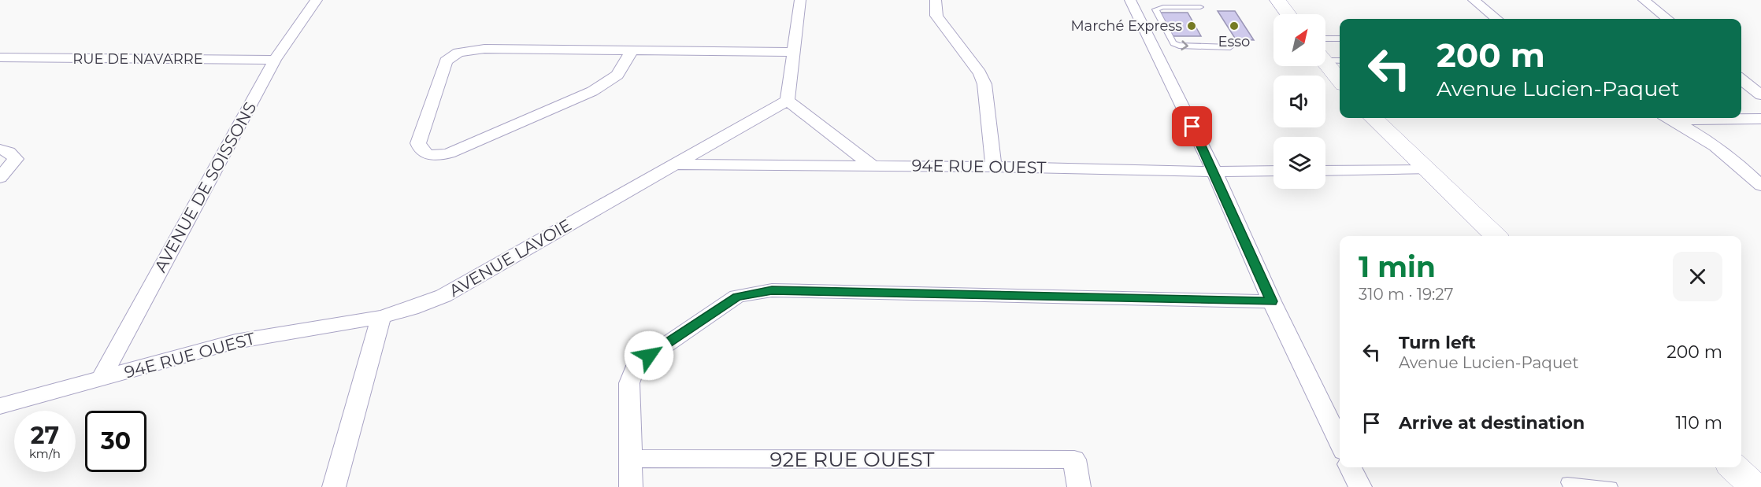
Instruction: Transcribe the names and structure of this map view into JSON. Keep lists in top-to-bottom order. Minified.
{"streets":{"street":["RUE DE NAVARRE","94E RUE OUEST","AVENUE DE SOISSONS","AVENUE LAVOIE","92E RUE OUEST"]},"crossings":[["RUE DE NAVARRE","AVENUE DE SOISSONS"],["94E RUE OUEST","AVENUE DE SOISSONS"],["94E RUE OUEST","AVENUE LAVOIE"]],"places":["Marché Express","Esso"],"north":"top right","page":{"turn":["200 m","Avenue Lucien-Paquet"],"heading":["1 min","310 m · 19:27"],"list":[{"name":"Turn left","note":"Avenue Lucien-Paquet","value":"200 m"},{"name":"Arrive at destination","value":"110 m"}],"speed":"27 km/h","limit":"30"}}
